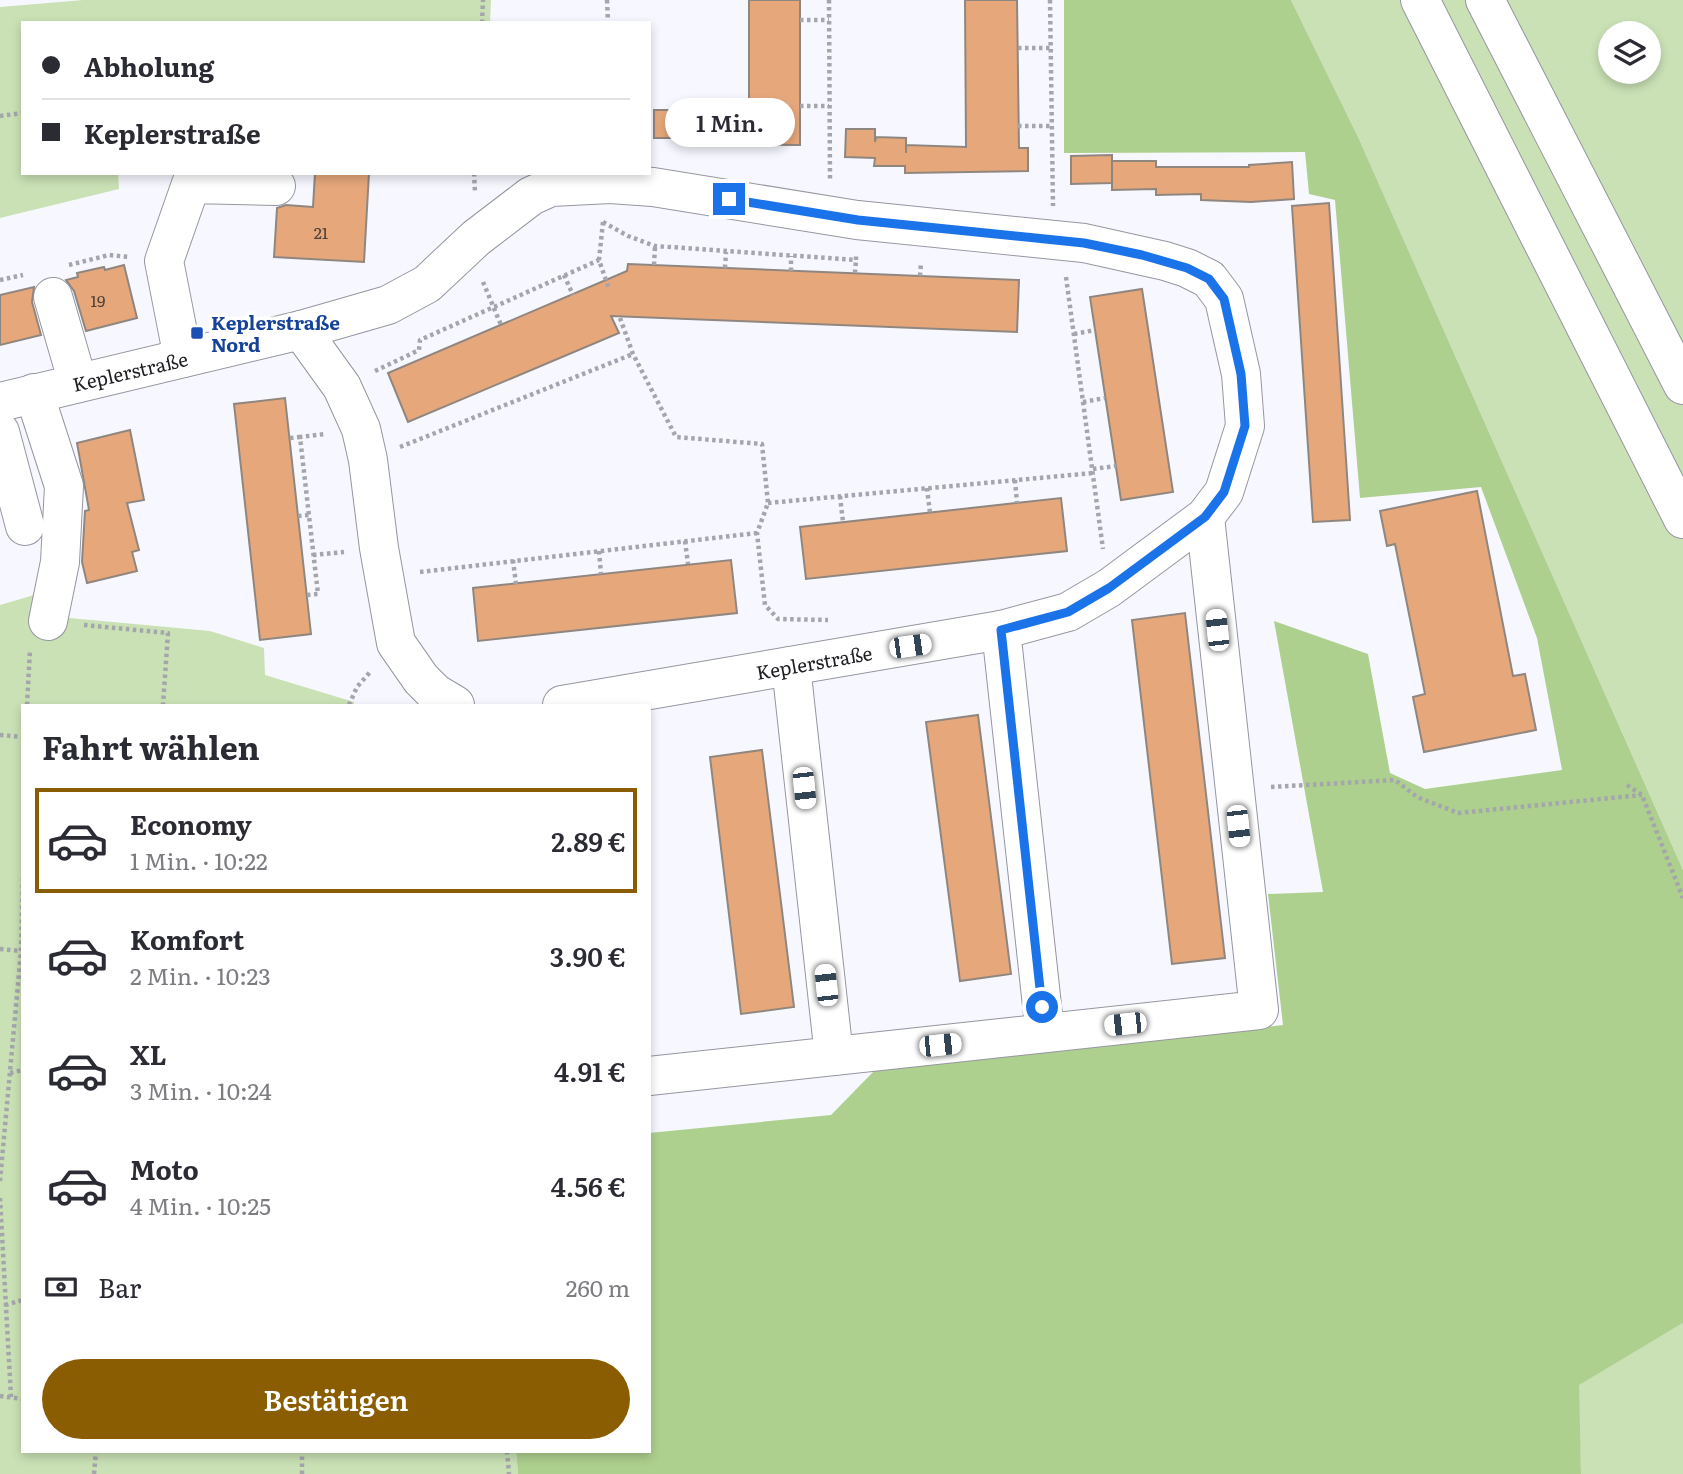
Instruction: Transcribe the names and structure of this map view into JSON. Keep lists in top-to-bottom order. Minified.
{"streets":{"main road":["Keplerstraße"]},"places":{"transit":["Keplerstraße Nord"]},"house_numbers":["21","19"],"page":{"banner":["Abholung","Keplerstraße"],"bubble":"1 Min.","heading":"Fahrt wählen","list":[{"name":"Economy","note":"1 Min. · 10:22","value":"2.89 €"},{"name":"Komfort","note":"2 Min. · 10:23","value":"3.90 €"},{"name":"XL","note":"3 Min. · 10:24","value":"4.91 €"},{"name":"Moto","note":"4 Min. · 10:25","value":"4.56 €"}],"pay":["Bar","260 m"],"buttons":"Bestätigen"}}
